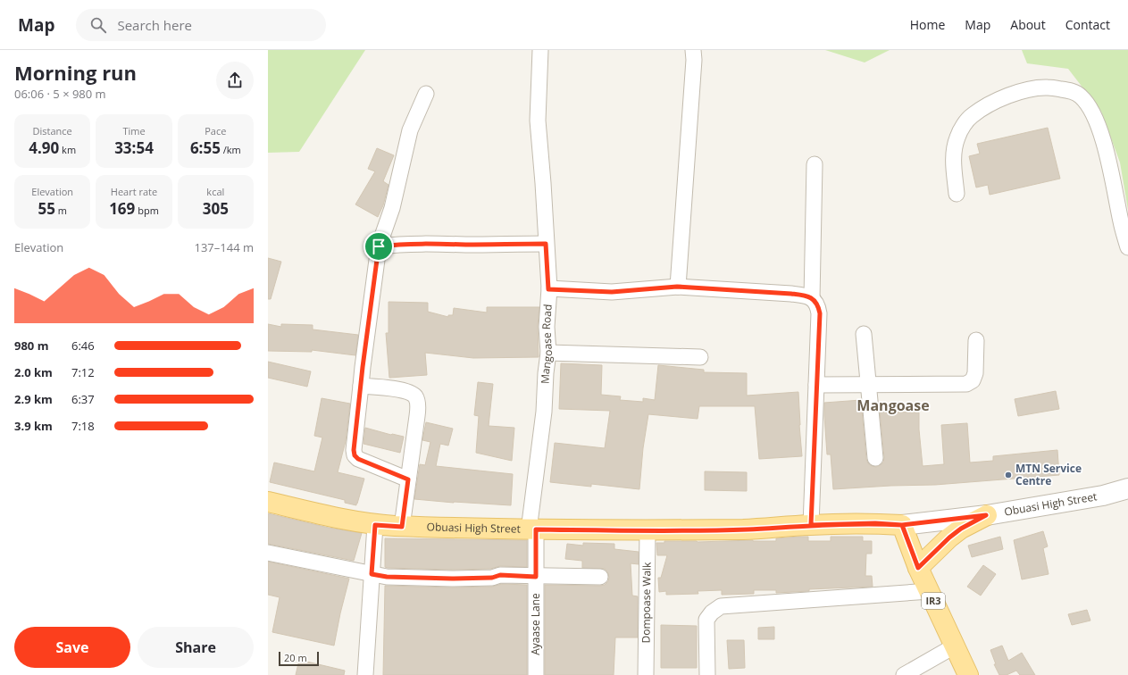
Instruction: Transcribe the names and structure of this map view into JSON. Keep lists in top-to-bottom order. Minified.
{"streets":{"main road":["Obuasi High Street","IR3"],"street":["Mangoase Road","Dompoase Walk","Ayaase Lane"]},"crossings":[["Mangoase Road","Obuasi High Street"],["Mangoase Road","Ayaase Lane"],["Obuasi High Street","IR3"],["Obuasi High Street","Dompoase Walk"],["Obuasi High Street","Ayaase Lane"]],"districts":["Mangoase"],"places":["MTN Service Centre"],"scale_bar":"20 m","page":{"header":"Map","search":"Search here","nav":["Home","Map","About","Contact"],"heading":["Morning run","06:06 · 5 × 980 m"],"stats":[["Distance","4.90 km"],["Time","33:54"],["Pace","6:55 /km"],["Elevation","55 m"],["Heart rate","169 bpm"],["kcal","305"]],"chart":["Elevation","137–144 m"],"list":[{"name":"980 m","note":"6:46"},{"name":"2.0 km","note":"7:12"},{"name":"2.9 km","note":"6:37"},{"name":"3.9 km","note":"7:18"}],"buttons":["Save","Share"],"scale":"20 m"}}
